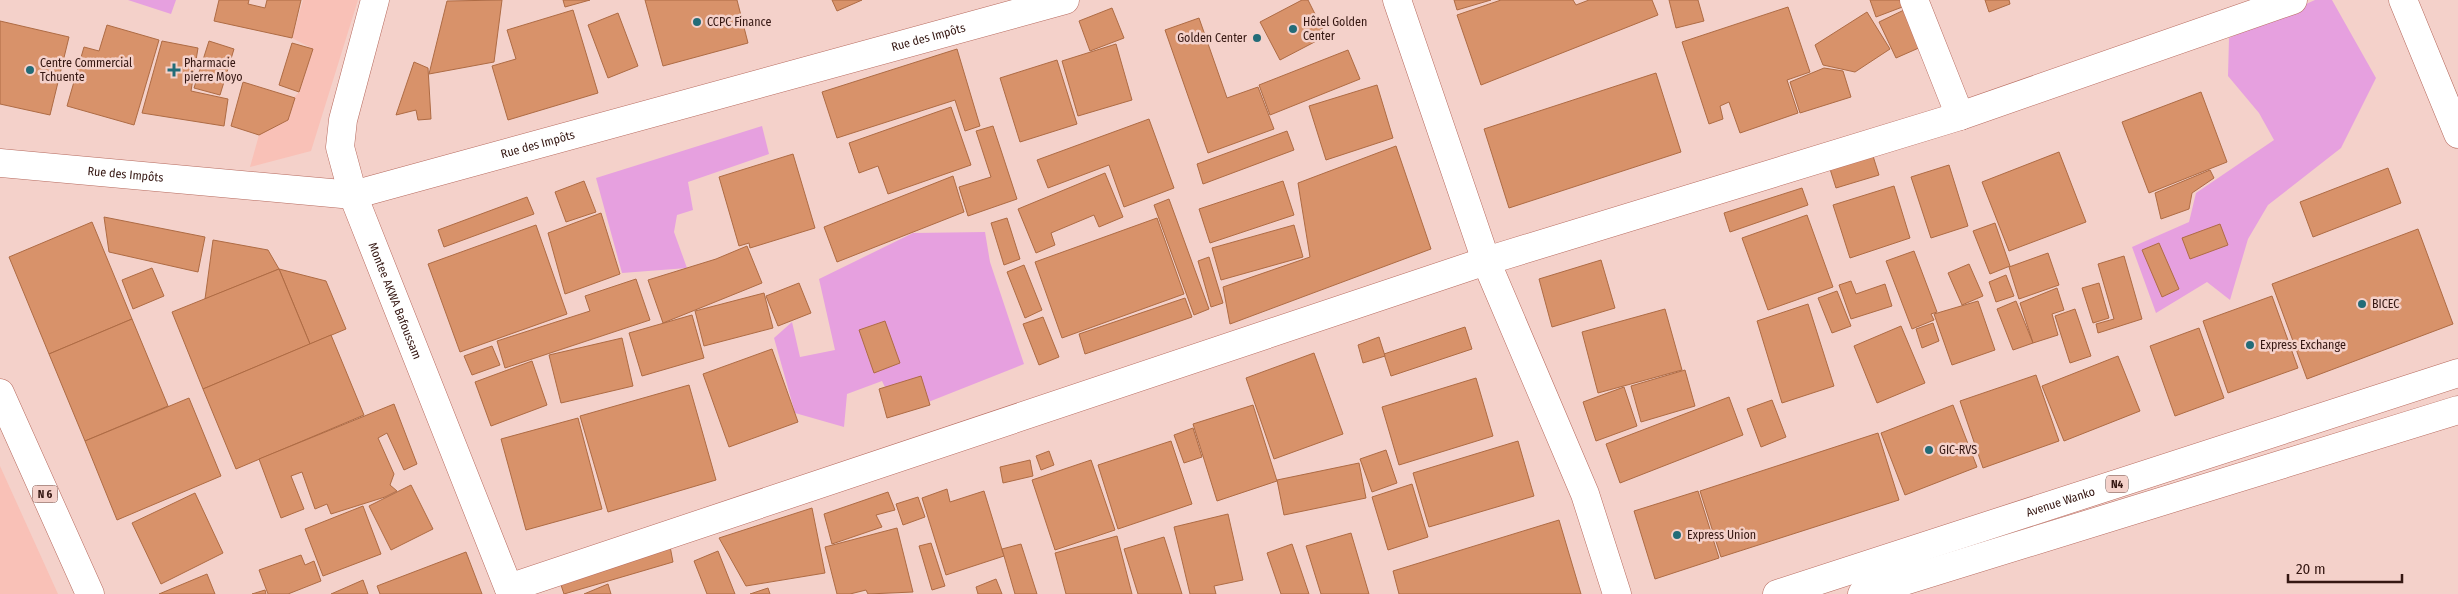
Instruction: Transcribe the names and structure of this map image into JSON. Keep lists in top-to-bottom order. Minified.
{"streets":{"main road":["Rue des Impôts","Montee AKWA Bafoussam","N4","N 6","Avenue Wanko"]},"crossings":[["Rue des Impôts","Montee AKWA Bafoussam"]],"places":{"other":["CCPC Finance","Hôtel Golden Center","Golden Center","Centre Commercial Tchuente","BICEC","Express Exchange","GIC-RVS","Express Union"],"health":["Pharmacie pierre Moyo"]},"scale_bar":"20 m"}
